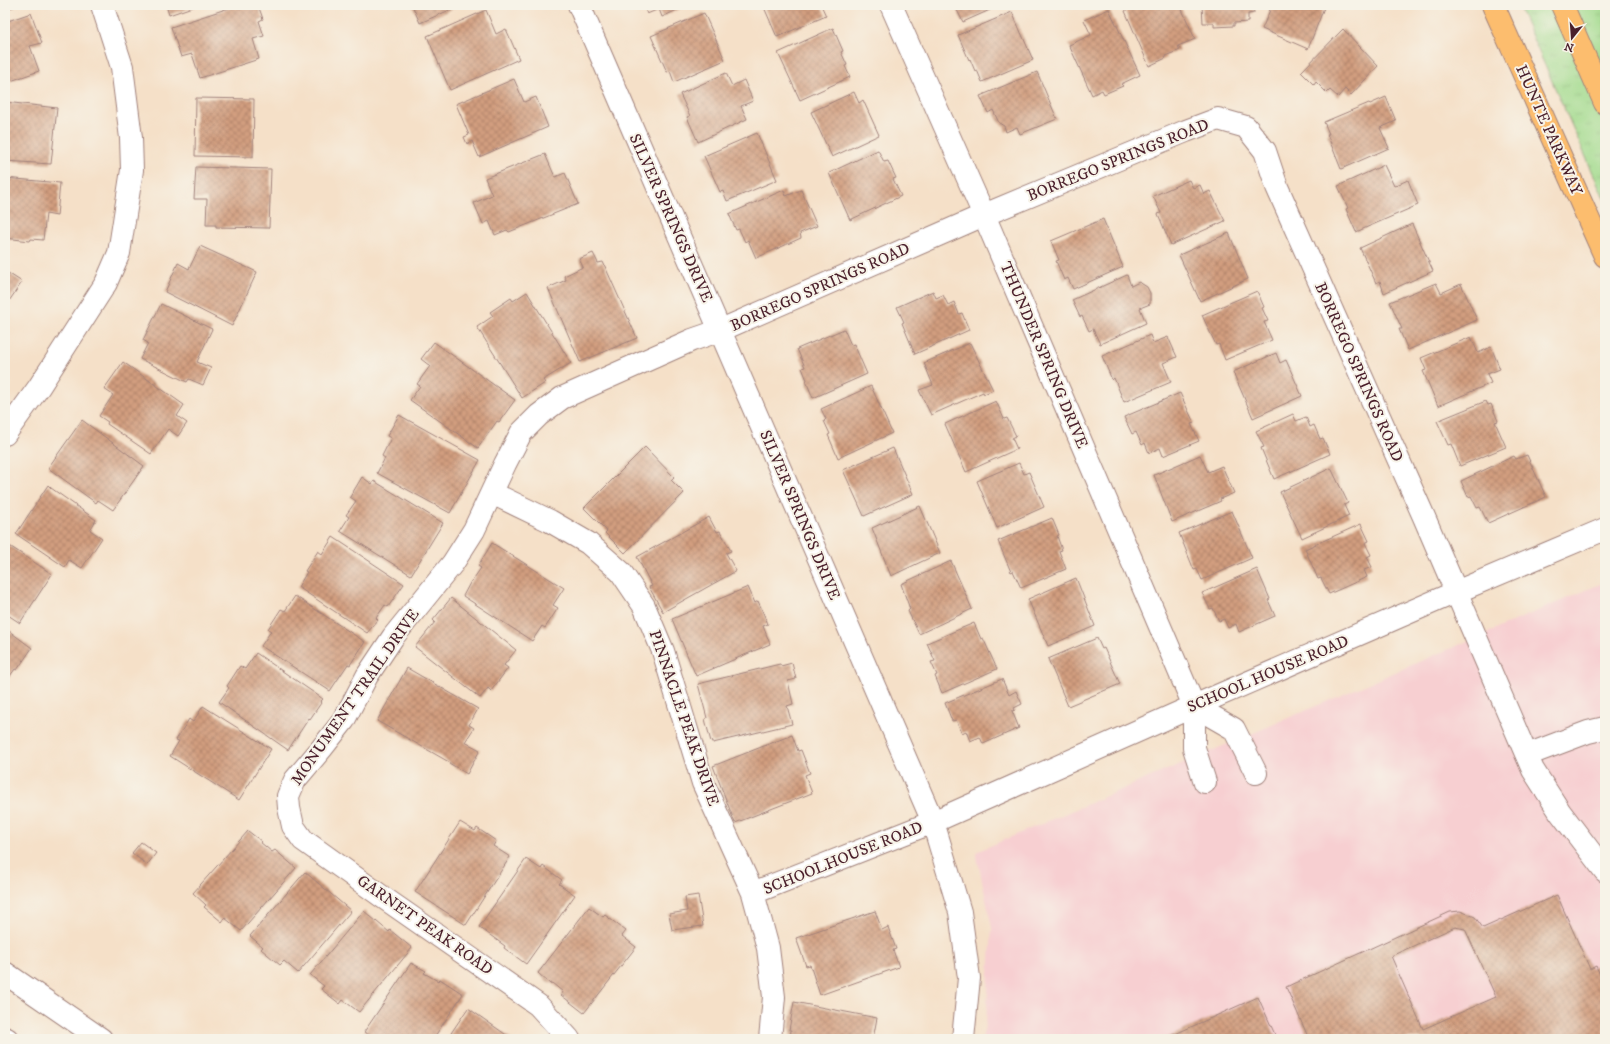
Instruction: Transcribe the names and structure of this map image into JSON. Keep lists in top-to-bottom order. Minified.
{"streets":{"main road":["HUNTE PARKWAY"],"street":["BORREGO SPRINGS ROAD","SILVER SPRINGS DRIVE","THUNDER SPRING DRIVE","SCHOOL HOUSE ROAD","MONUMENT TRAIL DRIVE","PINNACLE PEAK DRIVE","SCHOOLHOUSE ROAD","GARNET PEAK ROAD"]},"crossings":[["BORREGO SPRINGS ROAD","SILVER SPRINGS DRIVE"],["BORREGO SPRINGS ROAD","THUNDER SPRING DRIVE"],["BORREGO SPRINGS ROAD","SCHOOL HOUSE ROAD"],["BORREGO SPRINGS ROAD","MONUMENT TRAIL DRIVE"],["SILVER SPRINGS DRIVE","SCHOOL HOUSE ROAD"],["SILVER SPRINGS DRIVE","MONUMENT TRAIL DRIVE"],["SILVER SPRINGS DRIVE","SCHOOLHOUSE ROAD"],["THUNDER SPRING DRIVE","SCHOOL HOUSE ROAD"],["SCHOOL HOUSE ROAD","SCHOOLHOUSE ROAD"],["MONUMENT TRAIL DRIVE","PINNACLE PEAK DRIVE"],["MONUMENT TRAIL DRIVE","GARNET PEAK ROAD"],["PINNACLE PEAK DRIVE","SCHOOLHOUSE ROAD"]],"north":"bottom"}
